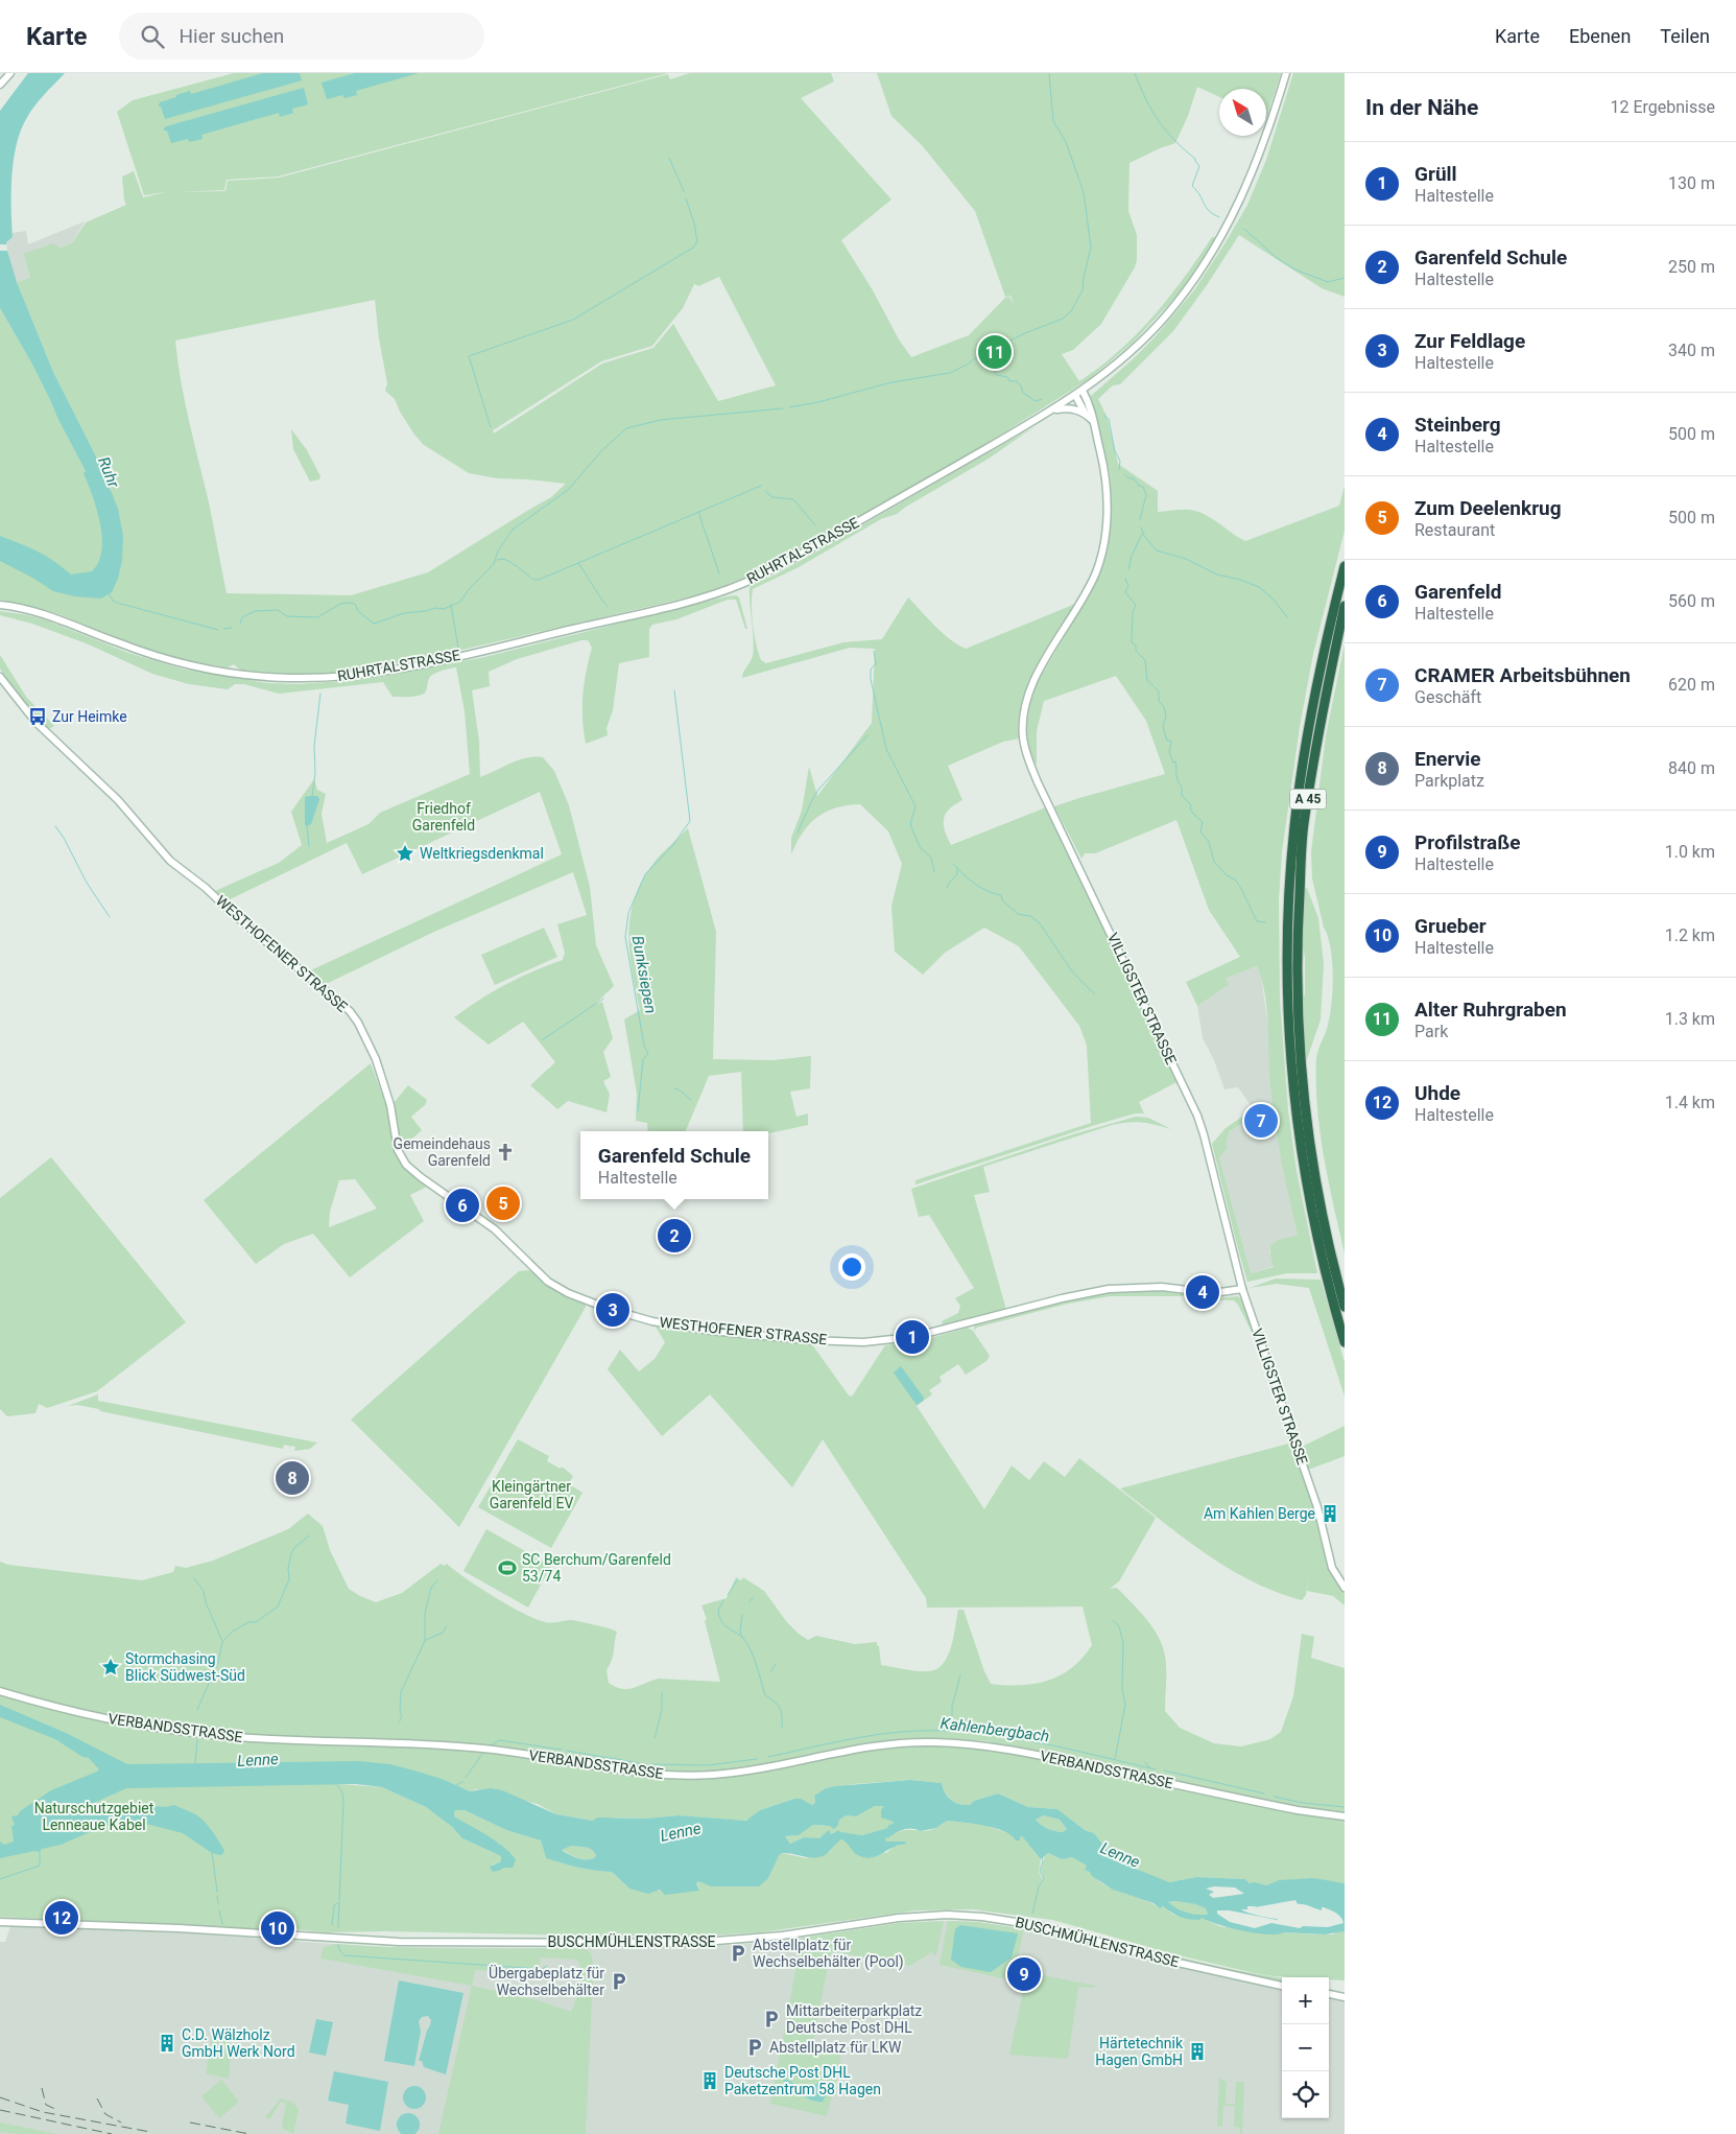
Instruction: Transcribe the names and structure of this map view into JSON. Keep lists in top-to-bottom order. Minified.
{"streets":{"highway":["A 45"],"main road":["RUHRTALSTRASSE","WESTHOFENER STRASSE","VILLIGSTER STRASSE","VERBANDSSTRASSE","BUSCHMÜHLENSTRASSE"]},"crossings":[["RUHRTALSTRASSE","VILLIGSTER STRASSE"],["WESTHOFENER STRASSE","VILLIGSTER STRASSE"]],"water":["Ruhr","Bunksiepen","Kahlenbergbach","Lenne"],"parks":["Friedhof Garenfeld","Kleingärtner Garenfeld EV","Naturschutzgebiet Lenneaue Kabel"],"places":{"bus stop":["Zur Heimke"],"place":["Weltkriegsdenkmal","Stormchasing Blick Südwest-Süd"],"church":["Gemeindehaus Garenfeld"],"building":["Am Kahlen Berge","C.D. Wälzholz GmbH Werk Nord","Härtetechnik Hagen GmbH","Deutsche Post DHL Paketzentrum 58 Hagen"],"sports":["SC Berchum/Garenfeld 53/74"],"parking":["Abstellplatz für Wechselbehälter (Pool)","Übergabeplatz für Wechselbehälter","Mittarbeiterparkplatz Deutsche Post DHL","Abstellplatz für LKW"]},"north":"top left","page":{"header":"Karte","search":"Hier suchen","nav":["Karte","Ebenen","Teilen"],"heading":["In der Nähe","12 Ergebnisse"],"list":[{"mark":"1","name":"Grüll","note":"Haltestelle","value":"130 m"},{"mark":"2","name":"Garenfeld Schule","note":"Haltestelle","value":"250 m"},{"mark":"3","name":"Zur Feldlage","note":"Haltestelle","value":"340 m"},{"mark":"4","name":"Steinberg","note":"Haltestelle","value":"500 m"},{"mark":"5","name":"Zum Deelenkrug","note":"Restaurant","value":"500 m"},{"mark":"6","name":"Garenfeld","note":"Haltestelle","value":"560 m"},{"mark":"7","name":"CRAMER Arbeitsbühnen","note":"Geschäft","value":"620 m"},{"mark":"8","name":"Enervie","note":"Parkplatz","value":"840 m"},{"mark":"9","name":"Profilstraße","note":"Haltestelle","value":"1.0 km"},{"mark":"10","name":"Grueber","note":"Haltestelle","value":"1.2 km"},{"mark":"11","name":"Alter Ruhrgraben","note":"Park","value":"1.3 km"},{"mark":"12","name":"Uhde","note":"Haltestelle","value":"1.4 km"}],"pins":["11","7","5","6","2","4","3","1","8","12","10","9"],"popup":["Garenfeld Schule","Haltestelle"],"map_buttons":["+","−"]}}
